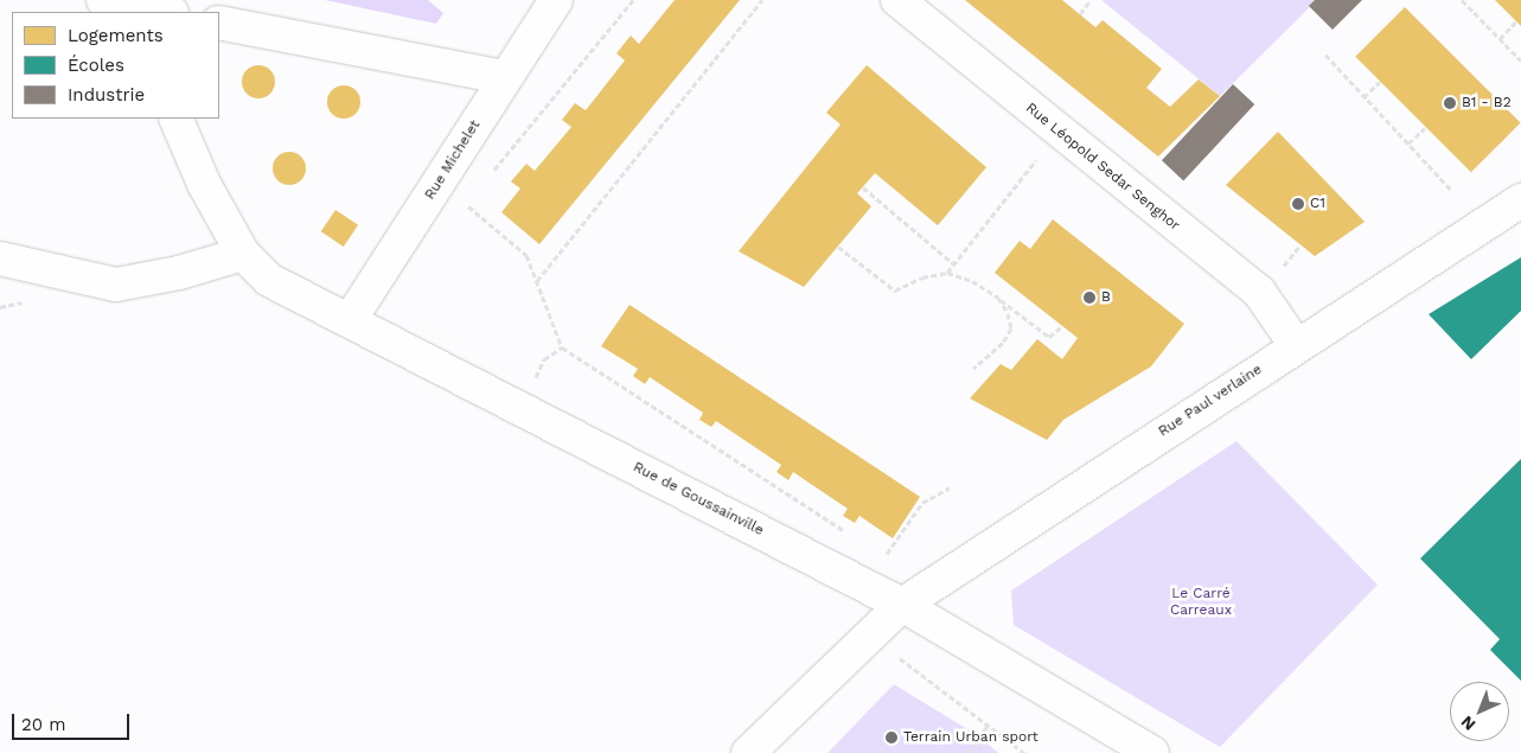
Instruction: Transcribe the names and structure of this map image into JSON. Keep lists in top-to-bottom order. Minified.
{"streets":{"street":["Rue Michelet","Rue Léopold Sedar Senghor","Rue Paul verlaine","Rue de Goussainville"]},"crossings":[["Rue Michelet","Rue de Goussainville"],["Rue Léopold Sedar Senghor","Rue Paul verlaine"],["Rue Paul verlaine","Rue de Goussainville"]],"parks":["Le Carré Carreaux"],"places":["B1 - B2","C1","B","Terrain Urban sport"],"legend":["Logements","Écoles","Industrie"],"scale_bar":"20 m","north":"bottom left"}
